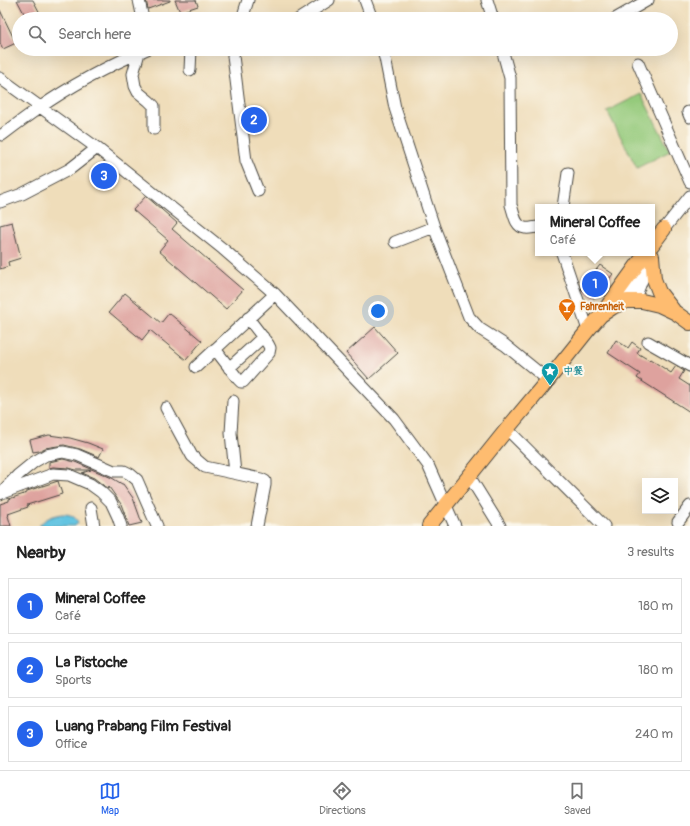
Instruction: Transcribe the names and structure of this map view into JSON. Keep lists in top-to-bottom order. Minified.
{"places":{"bar":["Fahrenheit"],"place":["中餐"]},"page":{"search":"Search here","pins":["2","3","1"],"popup":["Mineral Coffee","Café"],"heading":["Nearby","3 results"],"list":[{"mark":"1","name":"Mineral Coffee","note":"Café","value":"180 m"},{"mark":"2","name":"La Pistoche","note":"Sports","value":"180 m"},{"mark":"3","name":"Luang Prabang Film Festival","note":"Office","value":"240 m"}],"nav":["Map","Directions","Saved"]}}
